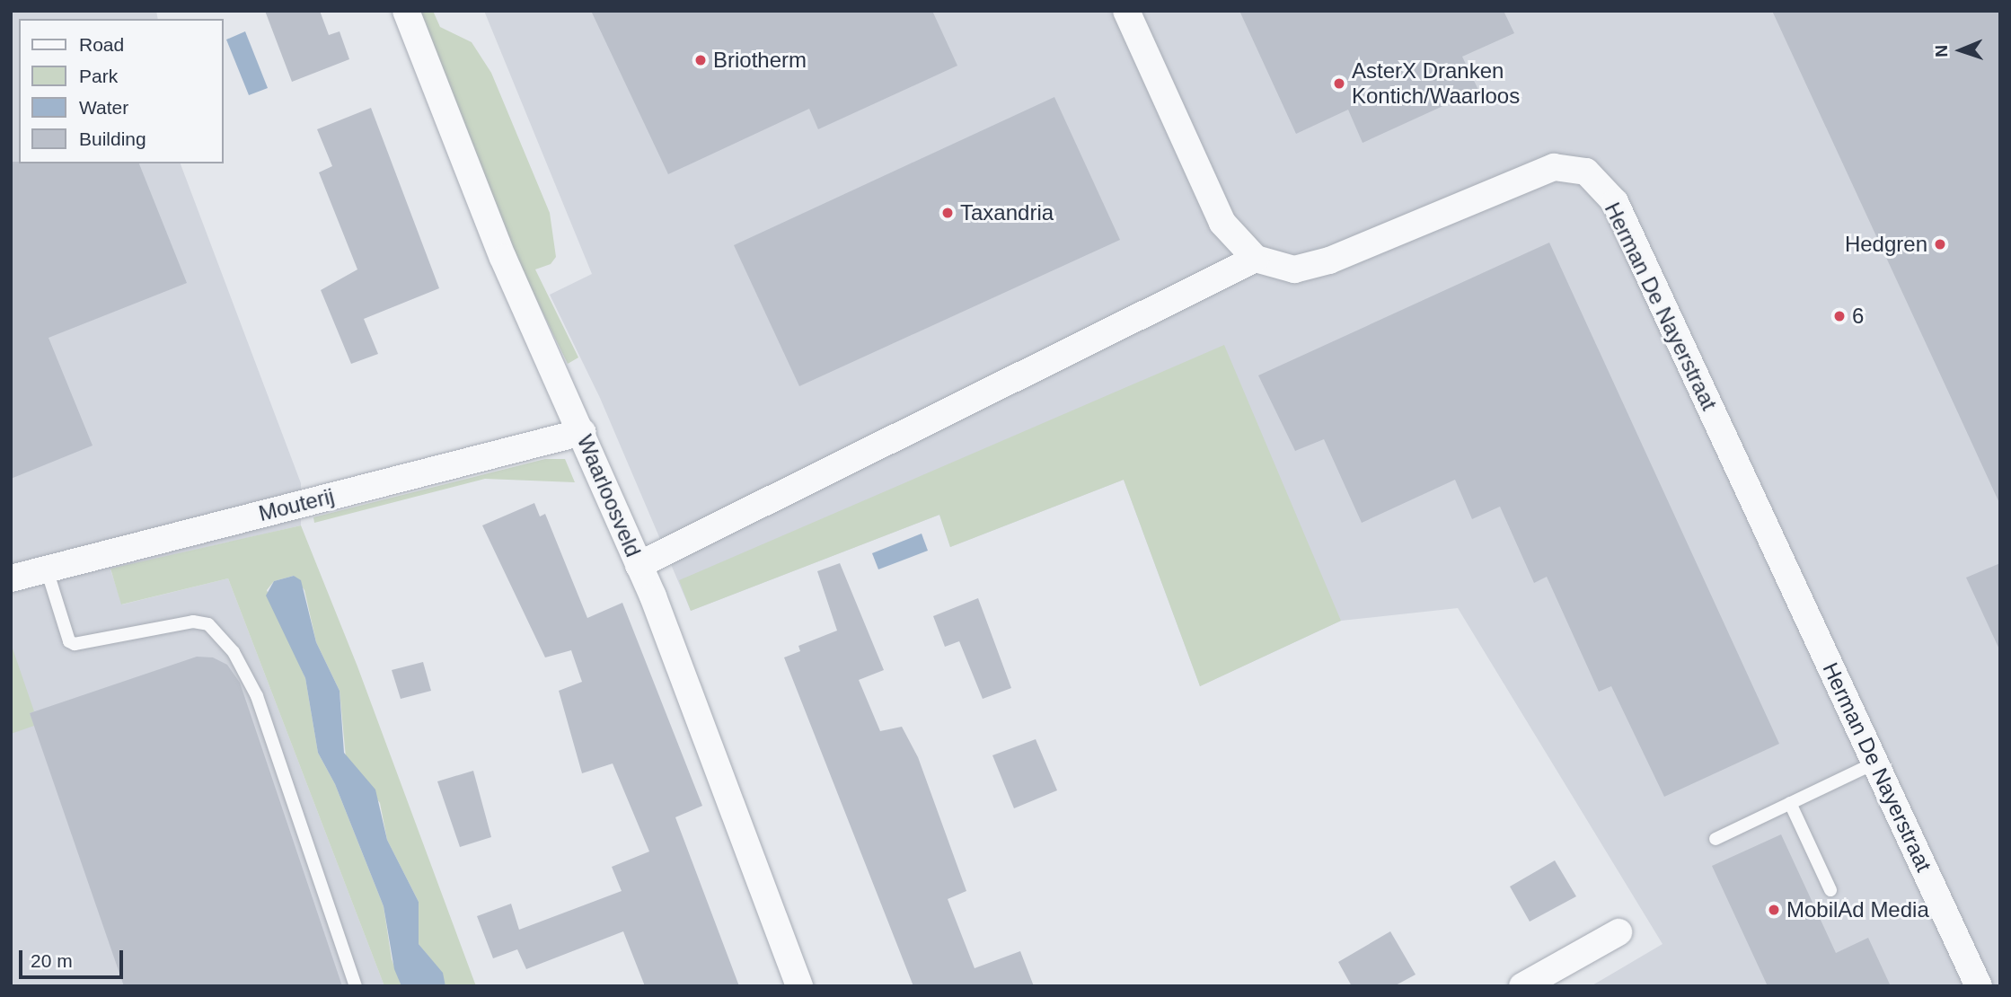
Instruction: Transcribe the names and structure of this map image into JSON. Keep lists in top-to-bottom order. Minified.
{"streets":{"street":["Herman De Nayerstraat","Waarloosveld","Mouterij"]},"crossings":[["Waarloosveld","Mouterij"]],"places":["Briotherm","AsterX Dranken Kontich/Waarloos","Taxandria","Hedgren","6","MobilAd Media"],"legend":["Road","Park","Water","Building"],"scale_bar":"20 m","north":"left"}
